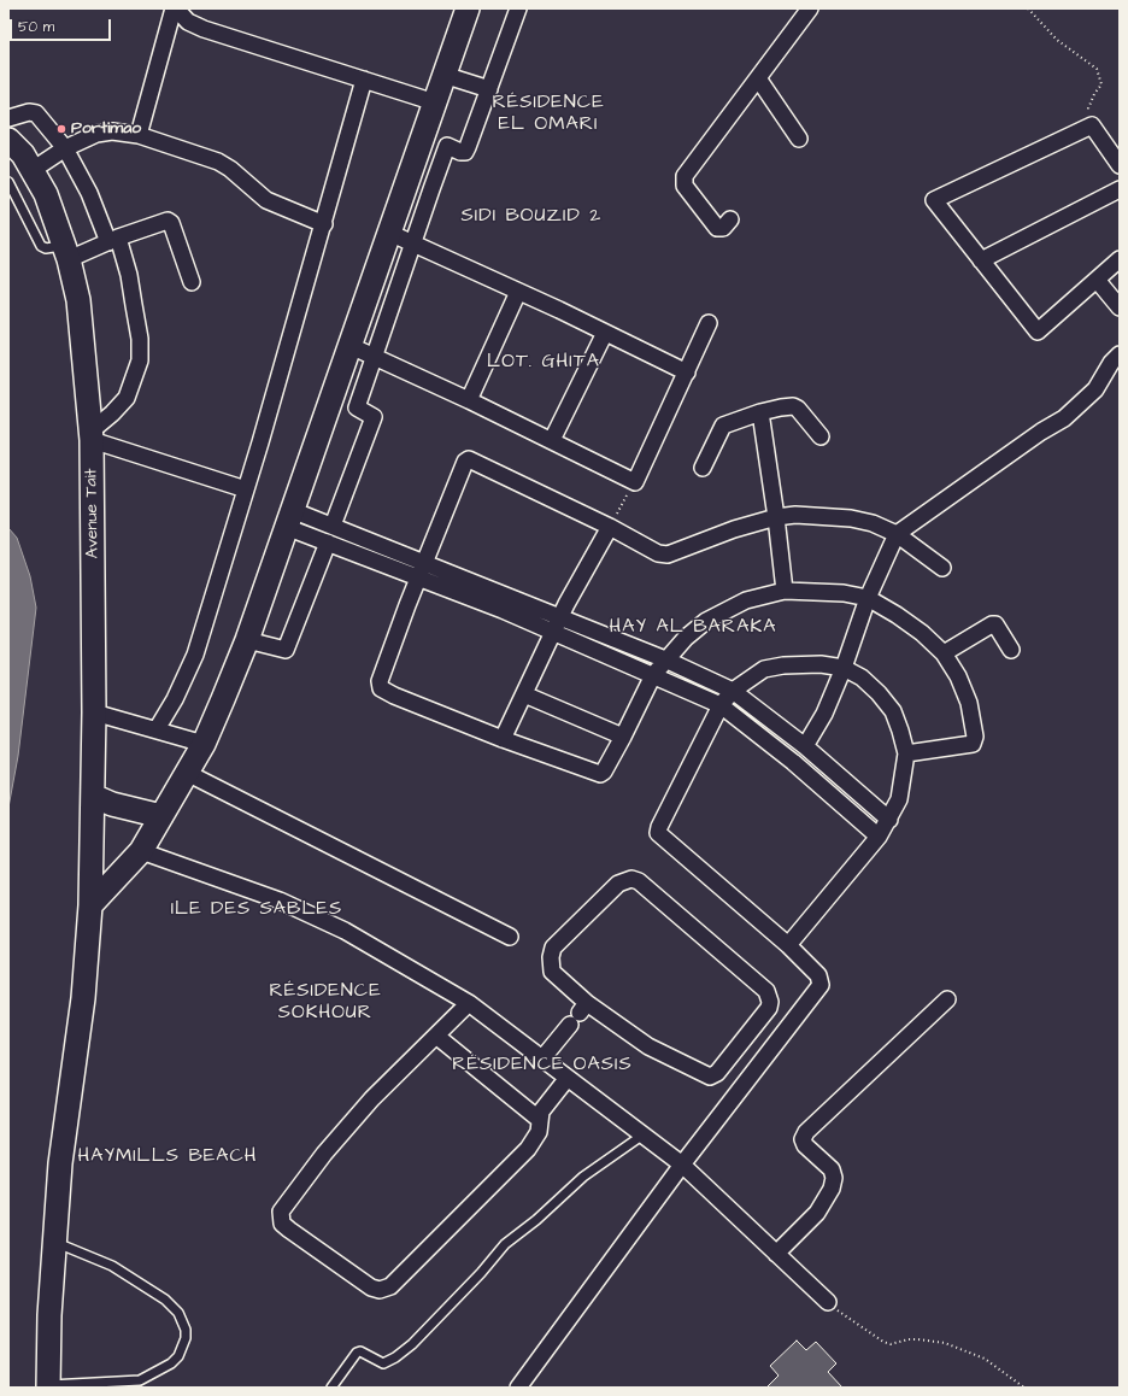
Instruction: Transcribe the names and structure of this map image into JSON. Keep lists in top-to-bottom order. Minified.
{"streets":{"street":["Avenue Tait"]},"districts":["RÉSIDENCE EL OMARI","SIDI BOUZID 2","LOT. GHITA","HAY AL BARAKA","ILE DES SABLES","RÉSIDENCE SOKHOUR","RÉSIDENCE OASIS","HAYMILLS BEACH"],"places":["Portimao"],"scale_bar":"50 m"}
